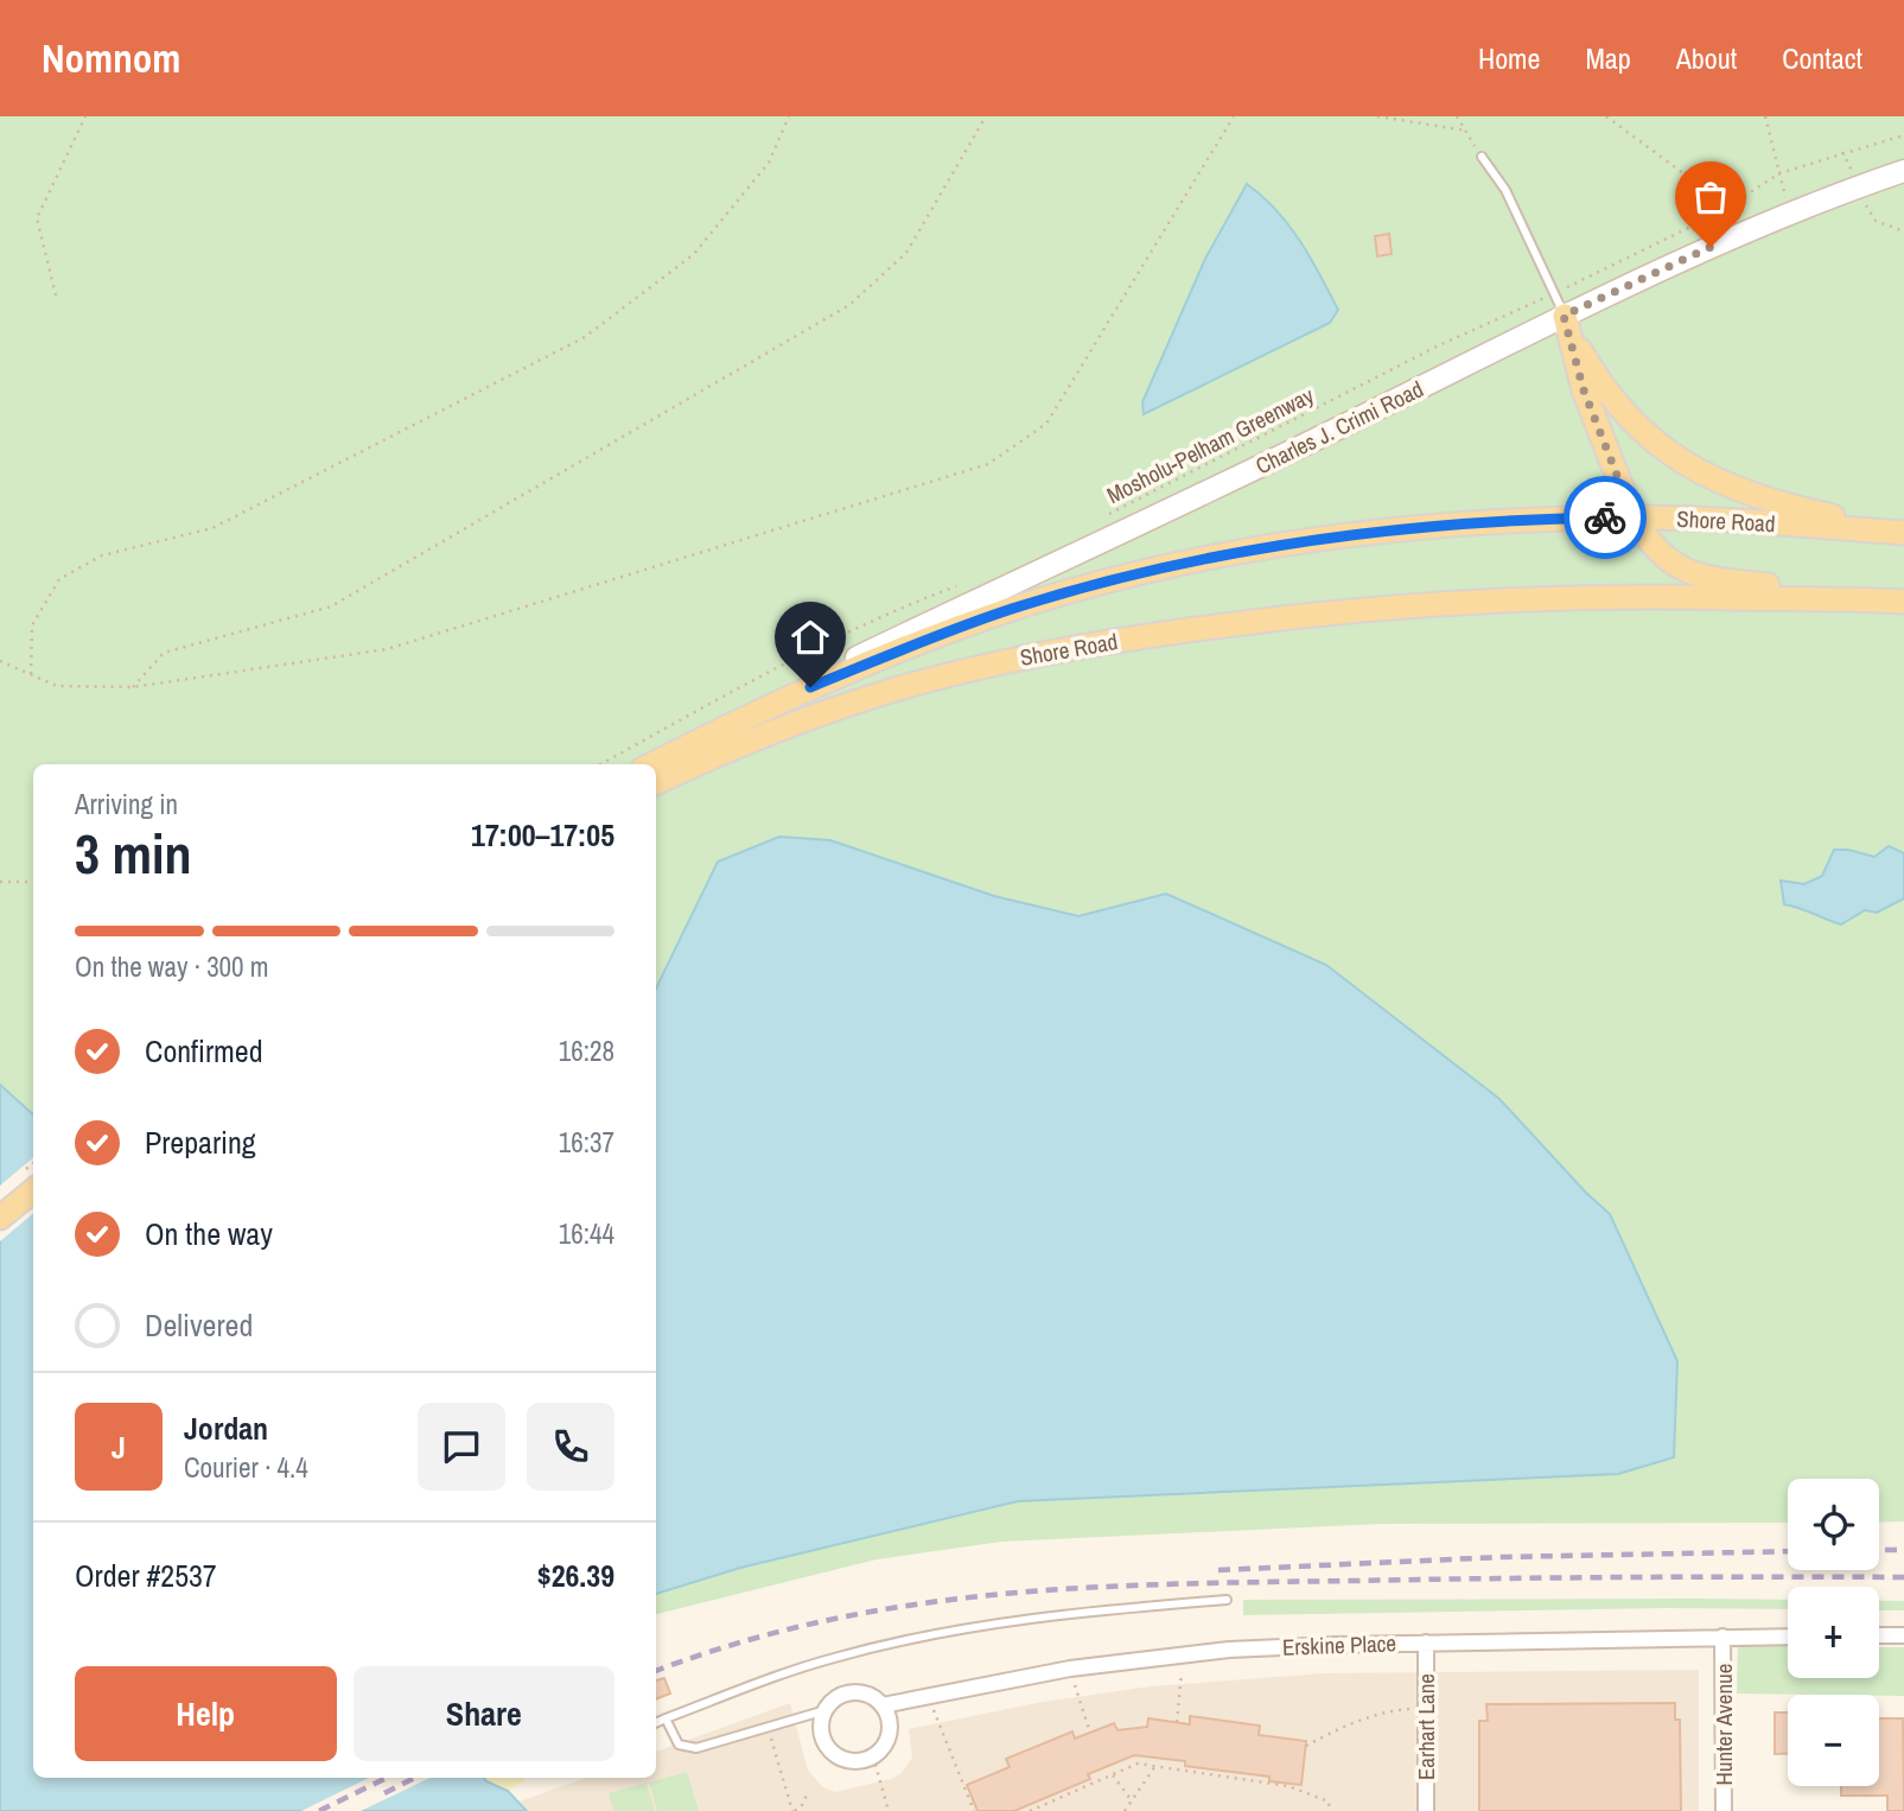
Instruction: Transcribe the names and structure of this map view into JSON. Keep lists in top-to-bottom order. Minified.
{"streets":{"main road":["Charles J. Crimi Road","Shore Road"],"street":["Erskine Place","Hunter Avenue","Earhart Lane"],"path":["Mosholu-Pelham Greenway"]},"crossings":[["Charles J. Crimi Road","Mosholu-Pelham Greenway"],["Charles J. Crimi Road","Shore Road"],["Erskine Place","Hunter Avenue"],["Erskine Place","Earhart Lane"]],"page":{"header":"Nomnom","nav":["Home","Map","About","Contact"],"heading":["3 min","Arriving in","17:00–17:05"],"panel":["Jordan","Courier · 4.4","Order #2537","$26.39"],"bar":"On the way · 300 m","list":[["Confirmed","16:28"],["Preparing","16:37"],["On the way","16:44"],"Delivered"],"round":"J","map_buttons":["+","−"],"buttons":["Help","Share"]}}
